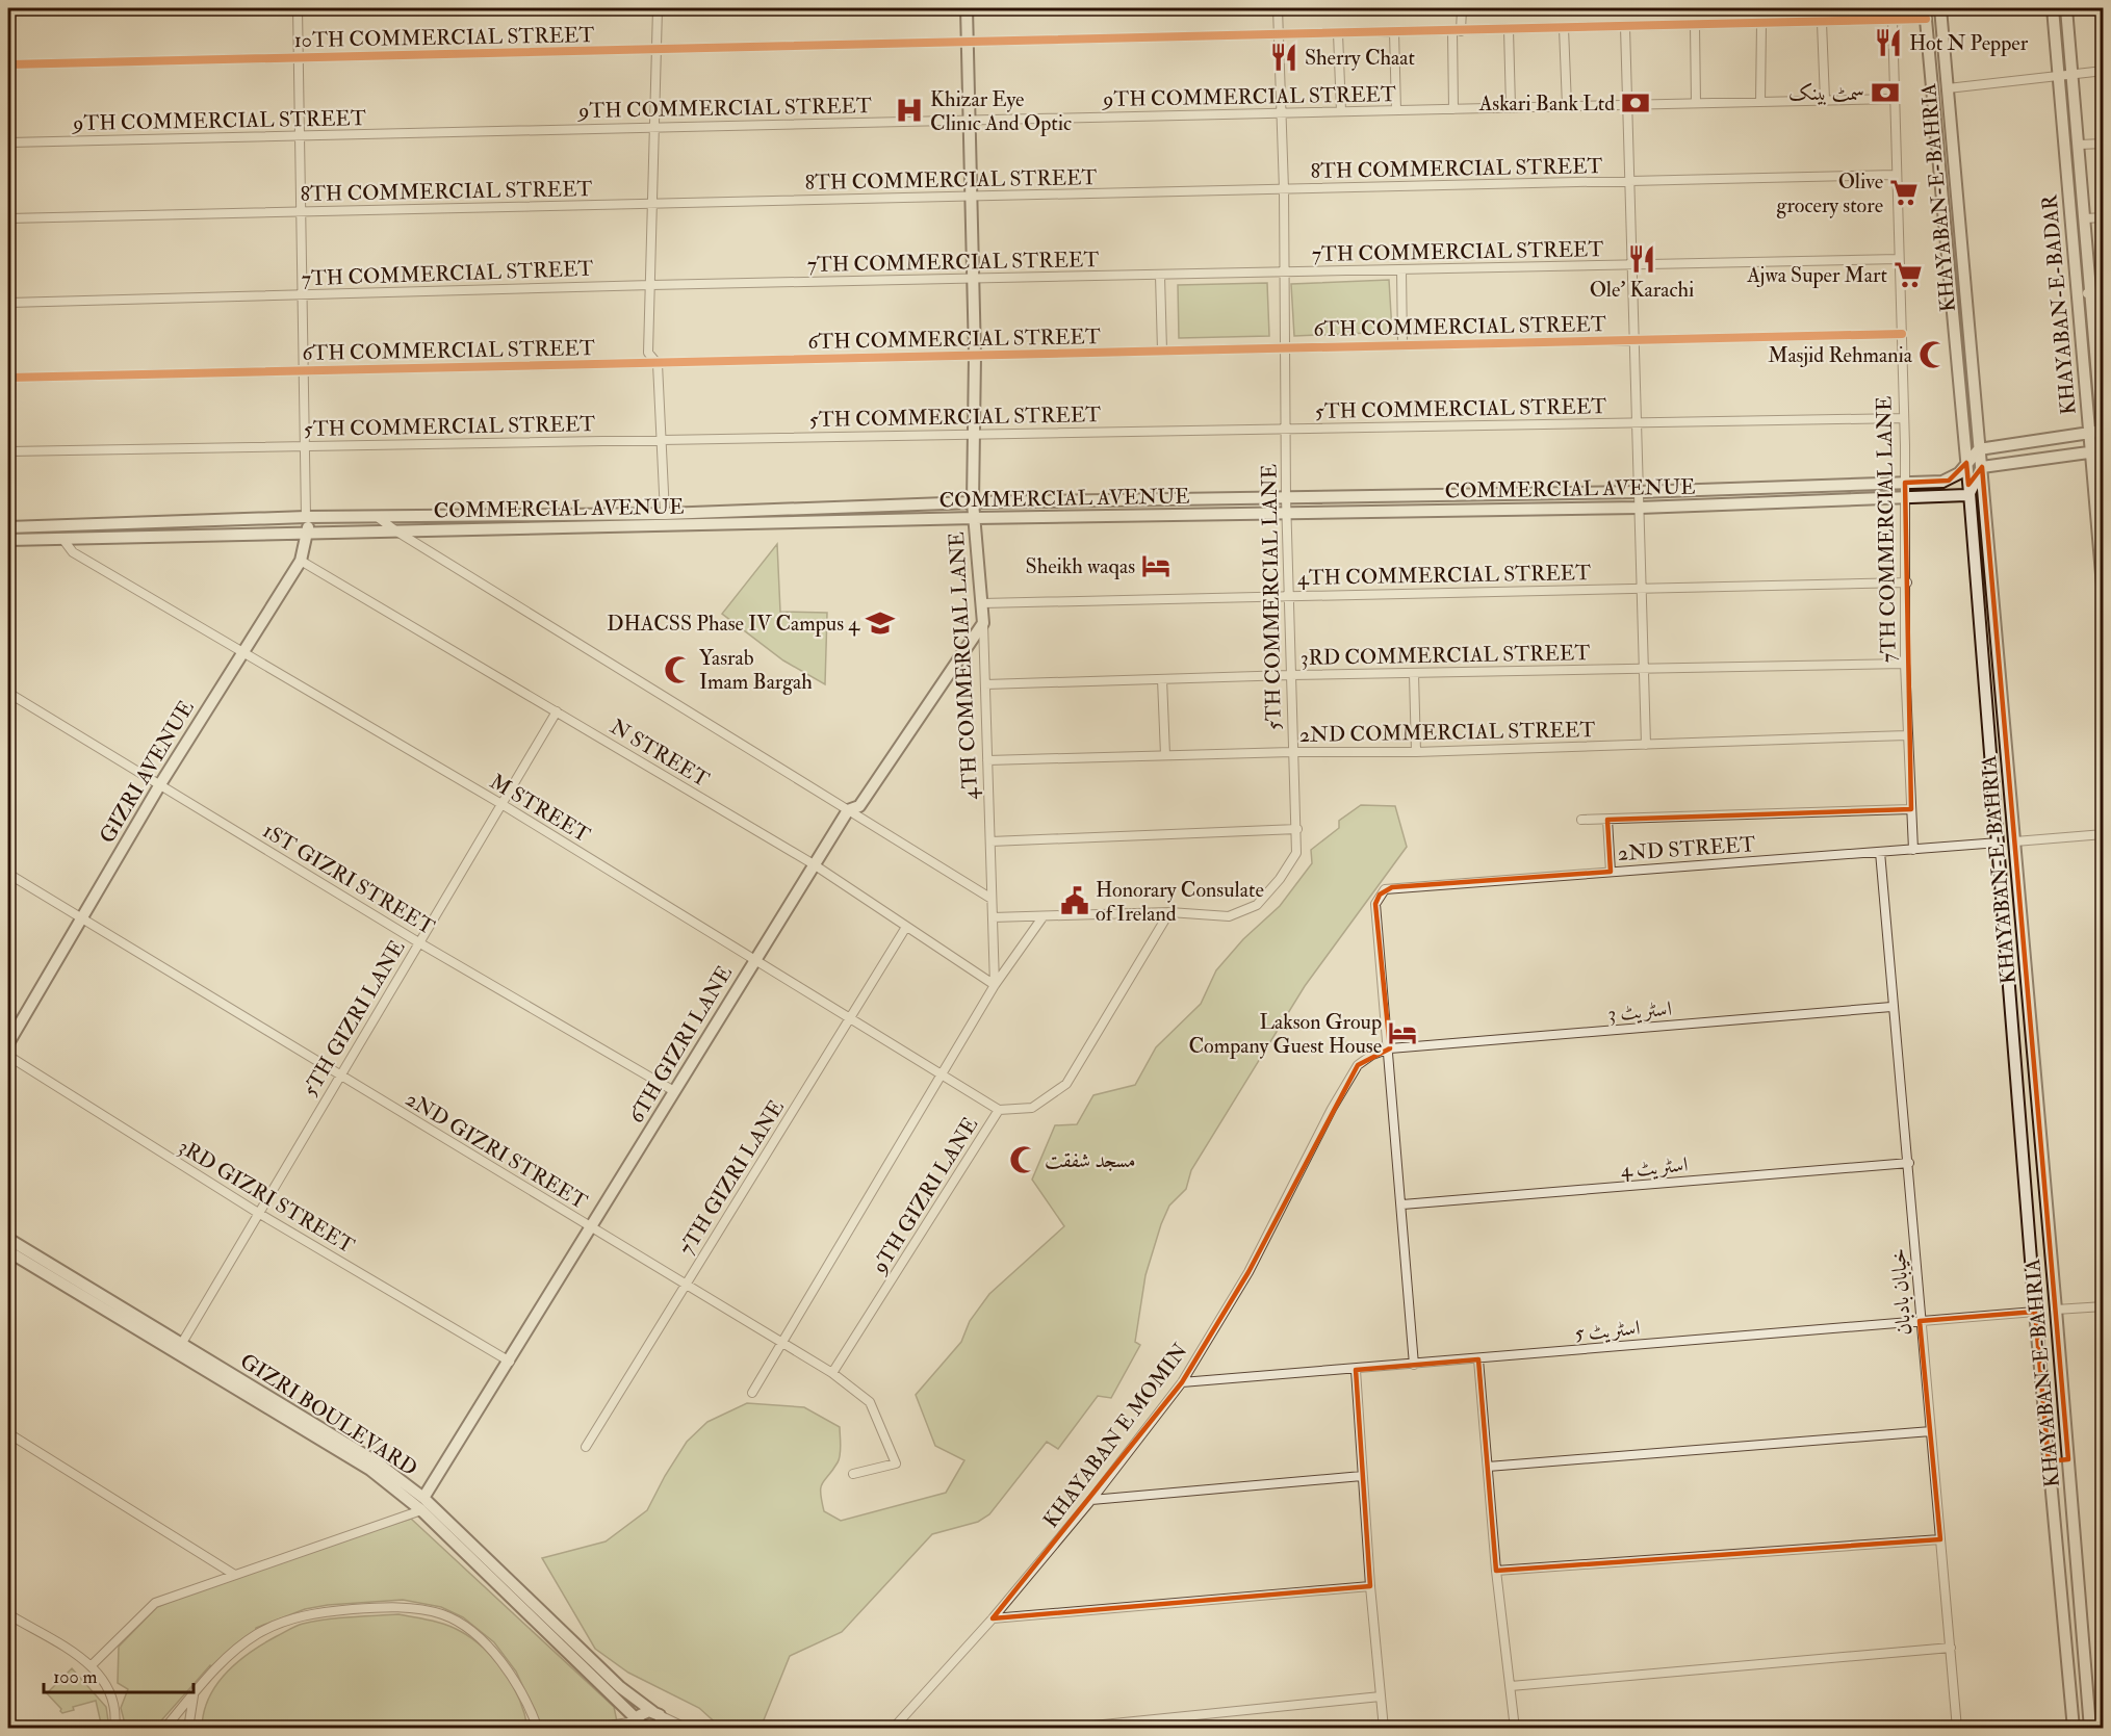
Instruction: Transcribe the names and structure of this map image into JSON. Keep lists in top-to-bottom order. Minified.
{"streets":{"main road":["KHAYABAN-E-BAHRIA","KHAYABAN-E-BADAR","COMMERCIAL AVENUE","4TH COMMERCIAL LANE","GIZRI AVENUE","6TH GIZRI LANE","GIZRI BOULEVARD"],"street":["10TH COMMERCIAL STREET","9TH COMMERCIAL STREET","8TH COMMERCIAL STREET","7TH COMMERCIAL STREET","6TH COMMERCIAL STREET","5TH COMMERCIAL STREET","7TH COMMERCIAL LANE","4TH COMMERCIAL STREET","5TH COMMERCIAL LANE","3RD COMMERCIAL STREET","2ND COMMERCIAL STREET","N STREET","M STREET","2ND STREET","1ST GIZRI STREET","اسٹریٹ 3","5TH GIZRI LANE","2ND GIZRI STREET","اسٹریٹ 4","7TH GIZRI LANE","9TH GIZRI LANE","3RD GIZRI STREET","خیابان بادبان","اسٹریٹ 5","KHAYABAN E MOMIN"]},"crossings":[["10TH COMMERCIAL STREET","KHAYABAN-E-BAHRIA"],["10TH COMMERCIAL STREET","7TH COMMERCIAL LANE"],["10TH COMMERCIAL STREET","5TH COMMERCIAL LANE"],["10TH COMMERCIAL STREET","4TH COMMERCIAL LANE"],["9TH COMMERCIAL STREET","7TH COMMERCIAL LANE"],["9TH COMMERCIAL STREET","5TH COMMERCIAL LANE"],["9TH COMMERCIAL STREET","4TH COMMERCIAL LANE"],["8TH COMMERCIAL STREET","7TH COMMERCIAL LANE"],["8TH COMMERCIAL STREET","5TH COMMERCIAL LANE"],["8TH COMMERCIAL STREET","4TH COMMERCIAL LANE"],["KHAYABAN-E-BAHRIA","COMMERCIAL AVENUE"],["KHAYABAN-E-BAHRIA","2ND STREET"],["KHAYABAN-E-BAHRIA","اسٹریٹ 5"],["7TH COMMERCIAL STREET","7TH COMMERCIAL LANE"],["7TH COMMERCIAL STREET","5TH COMMERCIAL LANE"],["7TH COMMERCIAL STREET","4TH COMMERCIAL LANE"],["6TH COMMERCIAL STREET","7TH COMMERCIAL LANE"],["6TH COMMERCIAL STREET","5TH COMMERCIAL LANE"],["6TH COMMERCIAL STREET","4TH COMMERCIAL LANE"],["5TH COMMERCIAL STREET","7TH COMMERCIAL LANE"],["5TH COMMERCIAL STREET","5TH COMMERCIAL LANE"],["5TH COMMERCIAL STREET","4TH COMMERCIAL LANE"],["COMMERCIAL AVENUE","7TH COMMERCIAL LANE"],["COMMERCIAL AVENUE","5TH COMMERCIAL LANE"],["COMMERCIAL AVENUE","4TH COMMERCIAL LANE"],["COMMERCIAL AVENUE","GIZRI AVENUE"],["COMMERCIAL AVENUE","M STREET"],["7TH COMMERCIAL LANE","4TH COMMERCIAL STREET"],["7TH COMMERCIAL LANE","3RD COMMERCIAL STREET"],["7TH COMMERCIAL LANE","2ND COMMERCIAL STREET"],["7TH COMMERCIAL LANE","2ND STREET"],["4TH COMMERCIAL STREET","5TH COMMERCIAL LANE"],["4TH COMMERCIAL STREET","4TH COMMERCIAL LANE"],["5TH COMMERCIAL LANE","3RD COMMERCIAL STREET"],["5TH COMMERCIAL LANE","4TH COMMERCIAL LANE"],["5TH COMMERCIAL LANE","2ND COMMERCIAL STREET"],["5TH COMMERCIAL LANE","9TH GIZRI LANE"],["3RD COMMERCIAL STREET","4TH COMMERCIAL LANE"],["4TH COMMERCIAL LANE","2ND COMMERCIAL STREET"],["4TH COMMERCIAL LANE","N STREET"],["4TH COMMERCIAL LANE","6TH GIZRI LANE"],["N STREET","GIZRI AVENUE"],["N STREET","5TH GIZRI LANE"],["N STREET","6TH GIZRI LANE"],["N STREET","7TH GIZRI LANE"],["GIZRI AVENUE","M STREET"],["GIZRI AVENUE","1ST GIZRI STREET"],["GIZRI AVENUE","2ND GIZRI STREET"],["M STREET","5TH GIZRI LANE"],["M STREET","6TH GIZRI LANE"],["M STREET","7TH GIZRI LANE"],["M STREET","9TH GIZRI LANE"],["2ND STREET","اسٹریٹ 3"],["2ND STREET","خیابان بادبان"],["2ND STREET","KHAYABAN E MOMIN"],["1ST GIZRI STREET","5TH GIZRI LANE"],["1ST GIZRI STREET","6TH GIZRI LANE"],["اسٹریٹ 3","خیابان بادبان"],["اسٹریٹ 3","KHAYABAN E MOMIN"],["5TH GIZRI LANE","2ND GIZRI STREET"],["5TH GIZRI LANE","3RD GIZRI STREET"],["5TH GIZRI LANE","GIZRI BOULEVARD"],["6TH GIZRI LANE","2ND GIZRI STREET"],["6TH GIZRI LANE","3RD GIZRI STREET"],["6TH GIZRI LANE","GIZRI BOULEVARD"],["2ND GIZRI STREET","7TH GIZRI LANE"],["2ND GIZRI STREET","9TH GIZRI LANE"],["اسٹریٹ 4","خیابان بادبان"],["خیابان بادبان","اسٹریٹ 5"],["اسٹریٹ 5","KHAYABAN E MOMIN"]],"places":{"restaurant":["Hot N Pepper","Sherry Chaat","Ole' Karachi"],"bank":["سمٹ بینک","Askari Bank Ltd"],"hospital":["Khizar Eye Clinic And Optic"],"supermarket":["Olive grocery store","Ajwa Super Mart"],"mosque":["Masjid Rehmania","Yasrab Imam Bargah","مسجد شفقت"],"hotel":["Sheikh waqas","Lakson Group Company Guest House"],"school or university":["DHACSS Phase IV Campus 4"],"public building":["Honorary Consulate of Ireland"]},"scale_bar":"100 m"}
